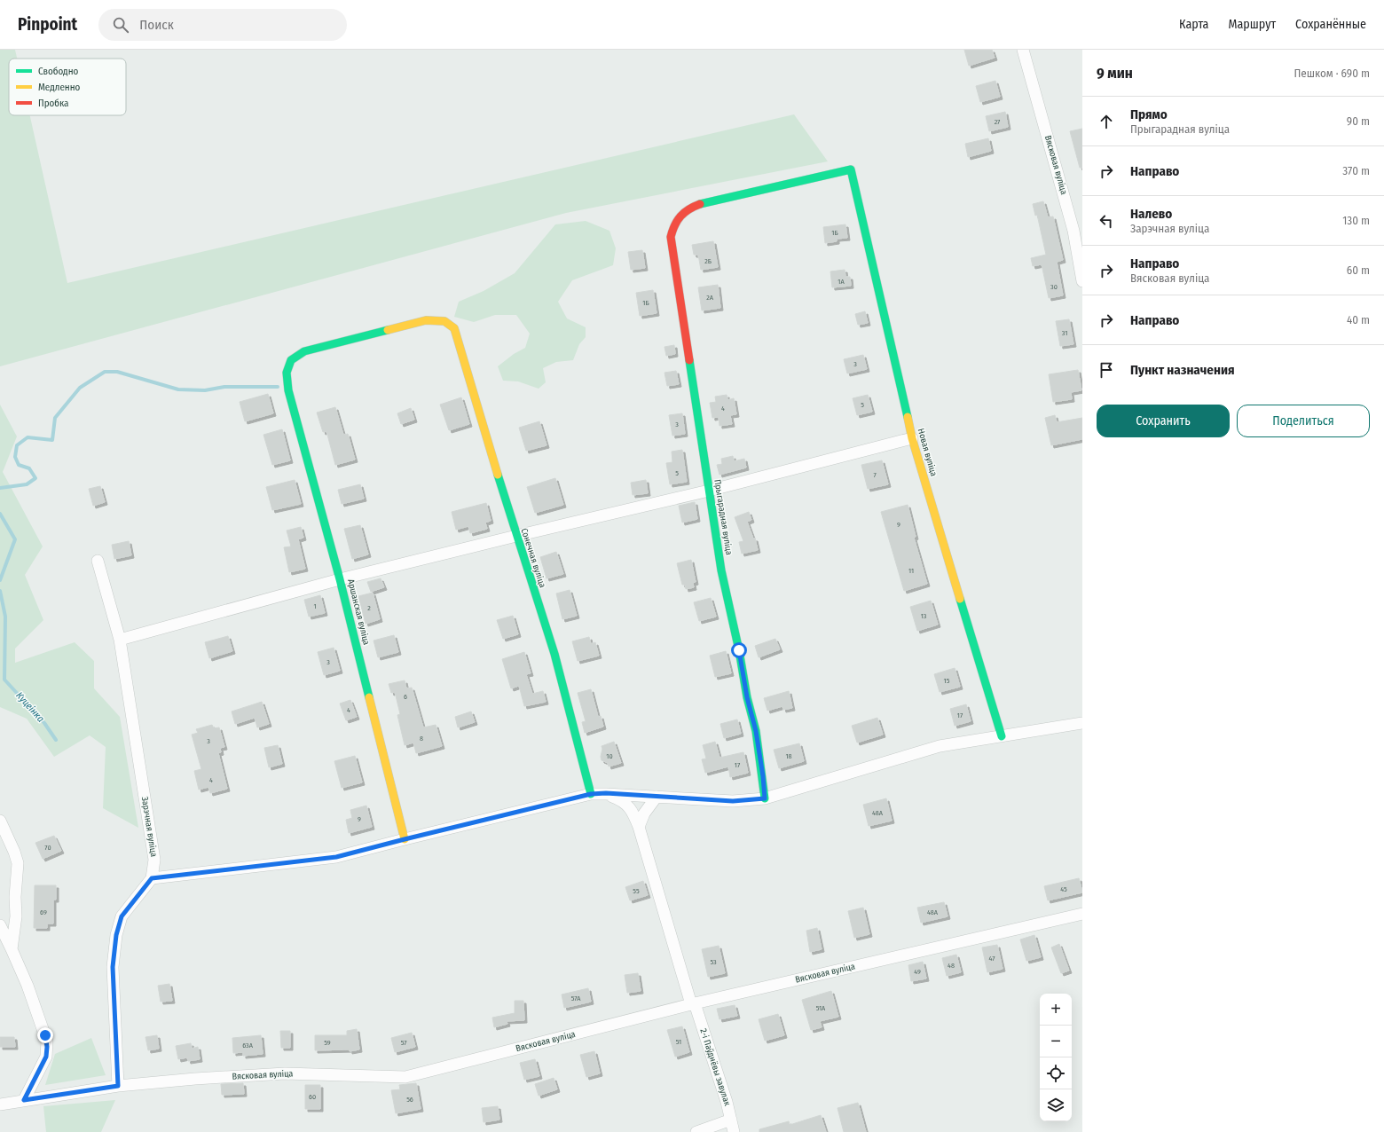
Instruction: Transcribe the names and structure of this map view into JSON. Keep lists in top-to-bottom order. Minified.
{"streets":{"street":["Вясковая вуліца","Новая вуліца","Прыгарадная вуліца","Сонечная вуліца","Аршанская вуліца","Зарэчная вуліца","2-і Паўднёвы завулак"]},"crossings":[["Вясковая вуліца","2-і Паўднёвы завулак"],["Новая вуліца","Прыгарадная вуліца"],["Сонечная вуліца","Аршанская вуліца"]],"water":["Куцеінка"],"house_numbers":["27","1Б","2Б","1А","30","2А","1Б","31","3","5","4","3","5","7","9","11","1","2","13","3","15","6","4","17","8","3","10","18","17","4","48А","9","70","45","55","69","48А","47","53","48","49","57А","51А","51","59","57","63А","60","56"],"legend":["Свободно","Медленно","Пробка"],"page":{"header":"Pinpoint","search":"Поиск","nav":["Карта","Маршрут","Сохранённые"],"heading":["9 мин","Пешком · 690 m"],"list":[["Прямо","Прыгарадная вуліца","90 m"],["Направо","370 m"],["Налево","Зарэчная вуліца","130 m"],["Направо","Вясковая вуліца","60 m"],["Направо","40 m"],"Пункт назначения"],"buttons":["Сохранить","Поделиться"],"map_buttons":["+","−"]}}
